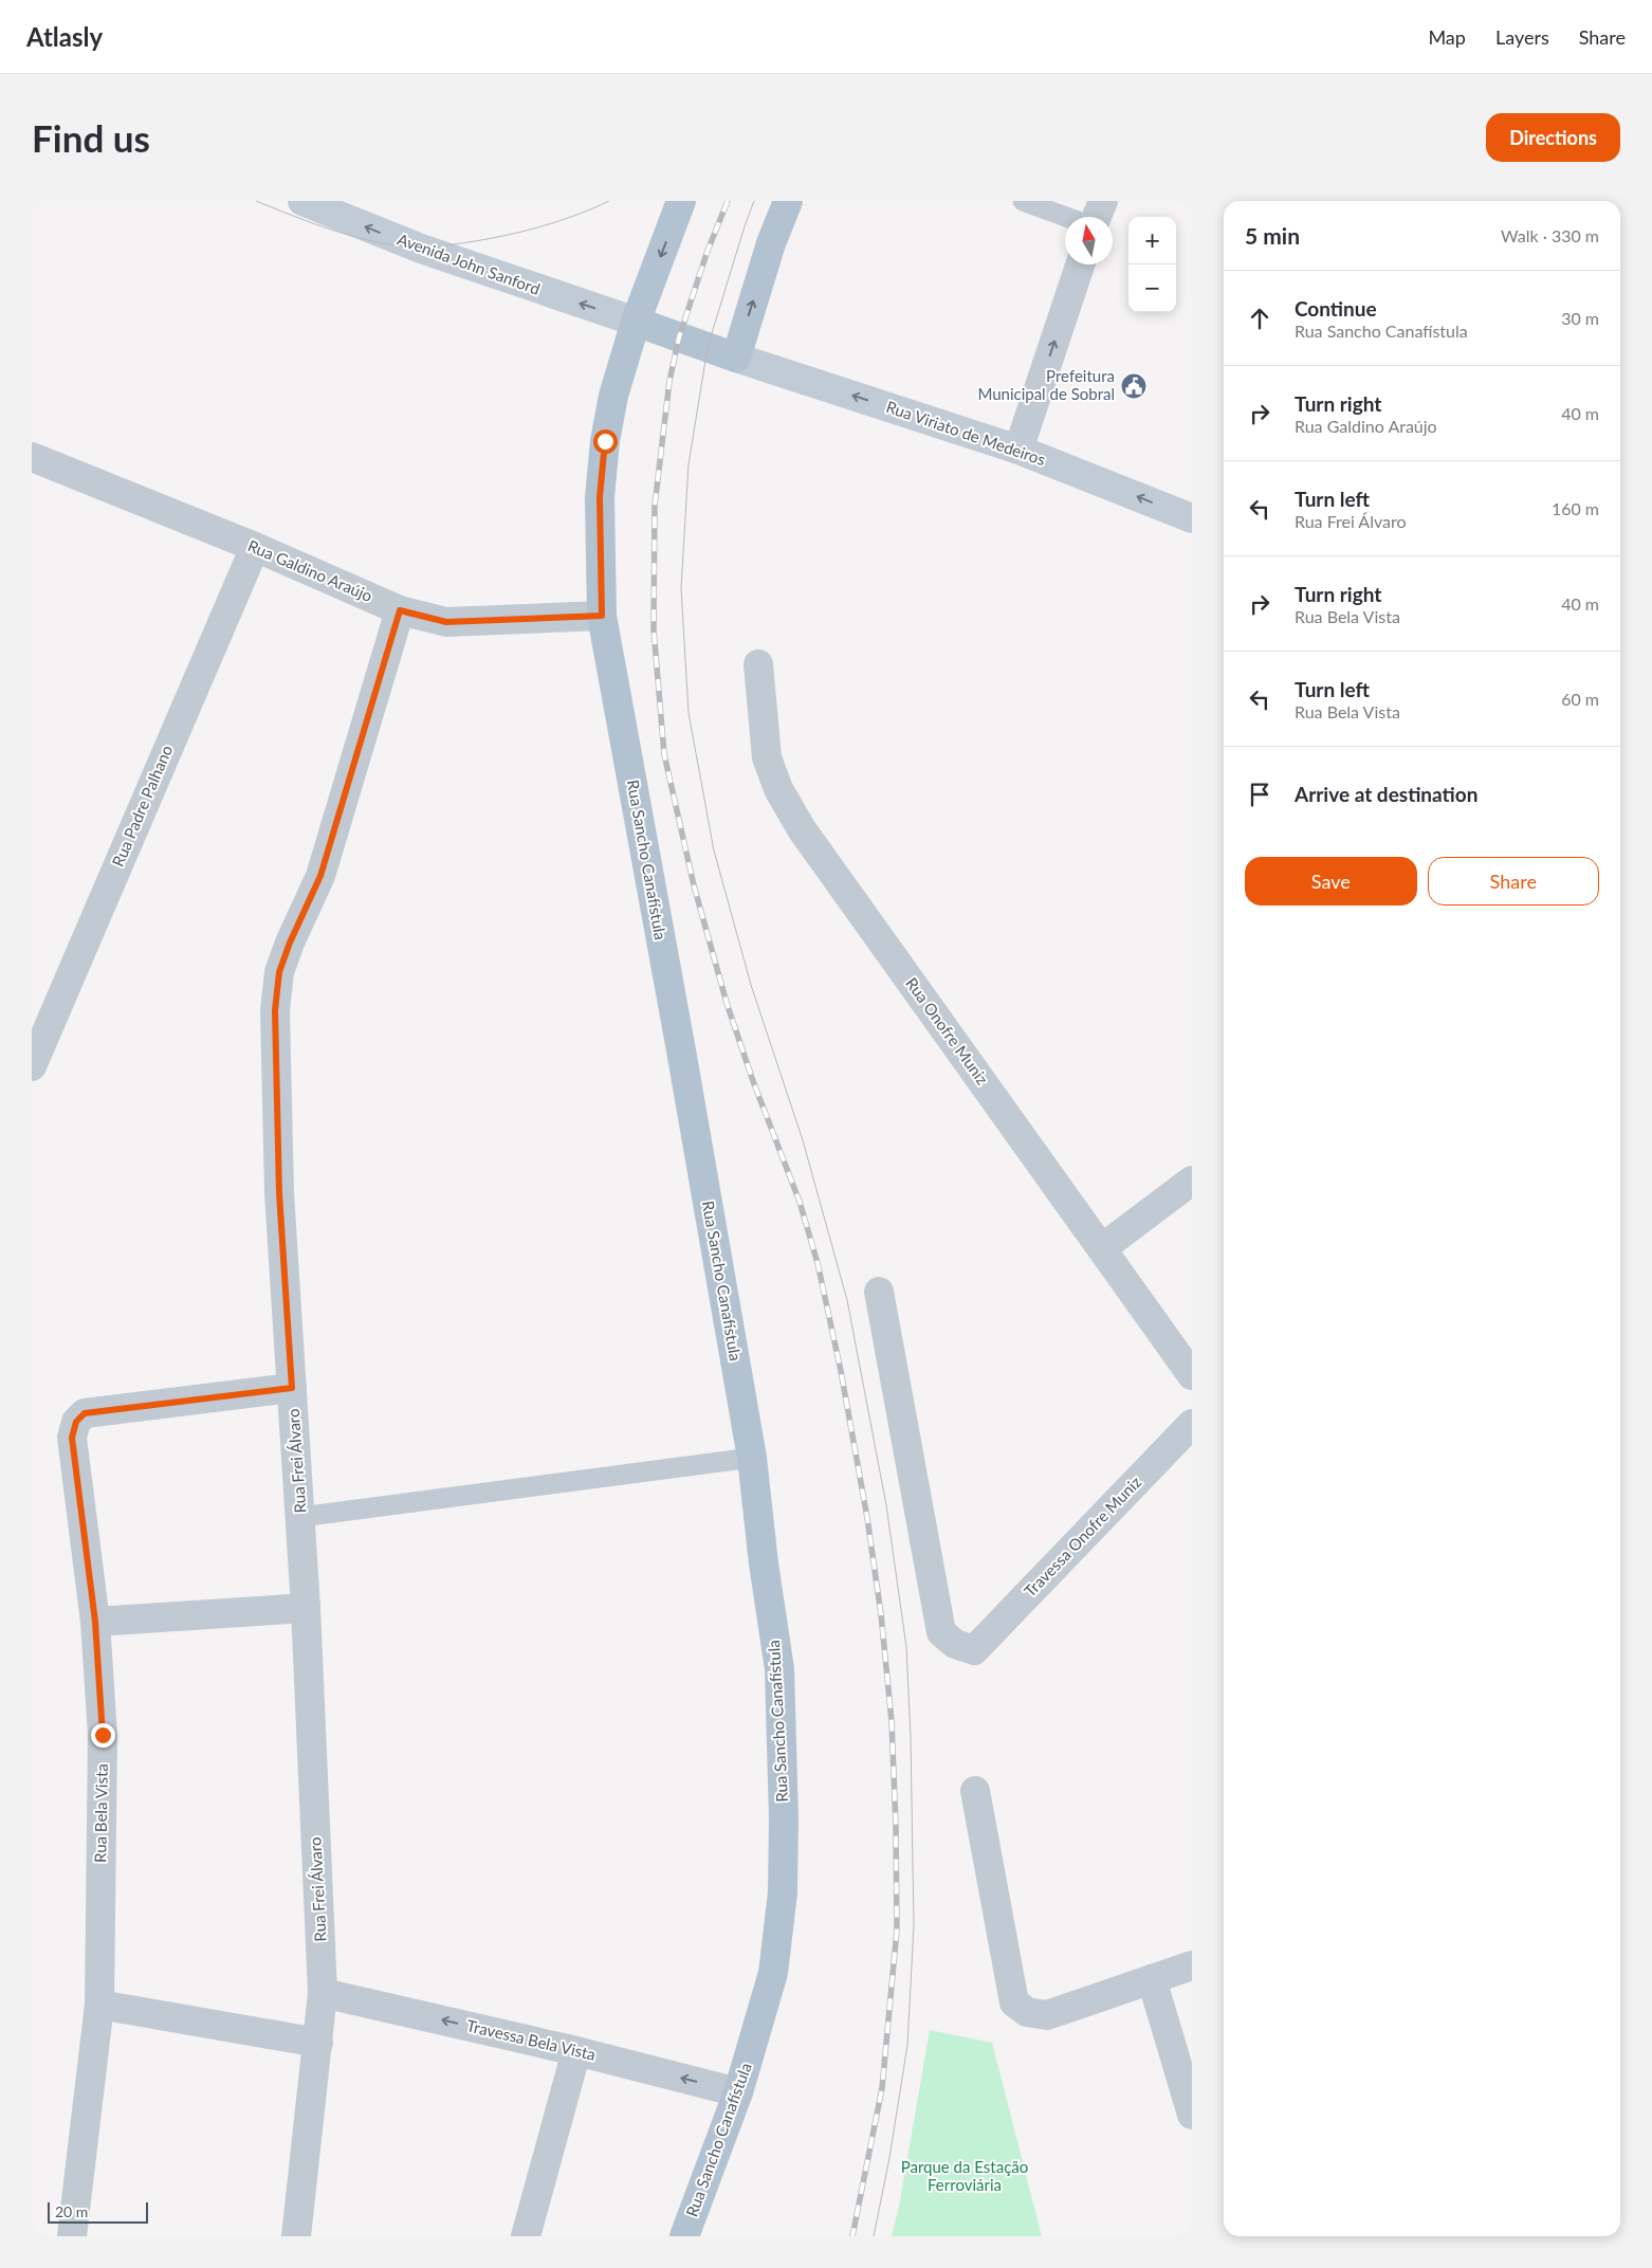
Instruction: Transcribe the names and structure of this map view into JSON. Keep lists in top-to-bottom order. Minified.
{"streets":{"main road":["Avenida John Sanford","Rua Viriato de Medeiros","Rua Sancho Canafístula"],"street":["Rua Galdino Araújo","Rua Padre Palhano","Rua Onofre Muniz","Rua Frei Álvaro","Travessa Onofre Muniz","Rua Bela Vista","Travessa Bela Vista"]},"crossings":[["Avenida John Sanford","Rua Sancho Canafístula"],["Rua Galdino Araújo","Rua Padre Palhano"],["Rua Galdino Araújo","Rua Sancho Canafístula"],["Rua Galdino Araújo","Rua Frei Álvaro"],["Rua Sancho Canafístula","Travessa Bela Vista"],["Rua Frei Álvaro","Rua Bela Vista"],["Rua Frei Álvaro","Travessa Bela Vista"]],"one_way":["Avenida John Sanford","Rua Viriato de Medeiros","Travessa Bela Vista"],"parks":["Parque da Estação Ferroviária"],"places":{"public building":["Prefeitura Municipal de Sobral"]},"scale_bar":"20 m","north":"top","page":{"header":"Atlasly","nav":["Map","Layers","Share"],"buttons":["Directions",["Save","Share"]],"title":"Find us","heading":["5 min","Walk · 330 m"],"map_buttons":["+","−"],"list":[["Continue","Rua Sancho Canafístula","30 m"],["Turn right","Rua Galdino Araújo","40 m"],["Turn left","Rua Frei Álvaro","160 m"],["Turn right","Rua Bela Vista","40 m"],["Turn left","Rua Bela Vista","60 m"],"Arrive at destination"],"scale":"20 m"}}
